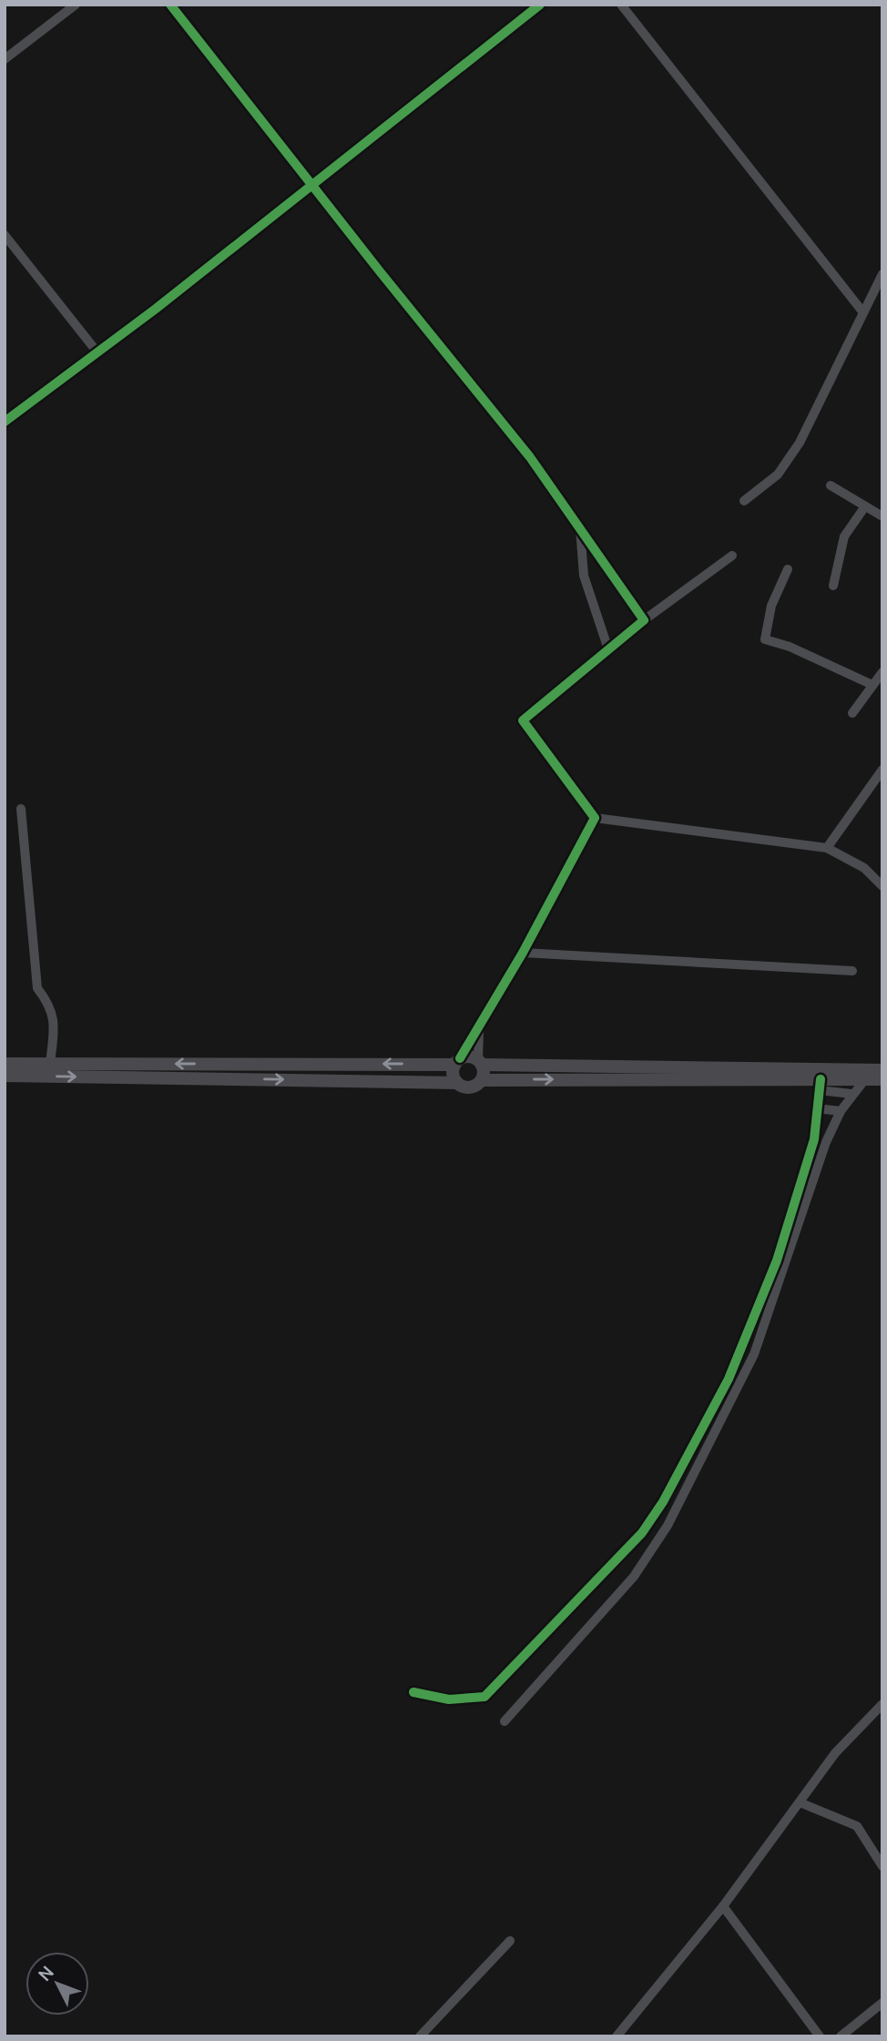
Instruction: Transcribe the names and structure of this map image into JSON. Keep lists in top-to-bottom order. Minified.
{"north":"top left"}
